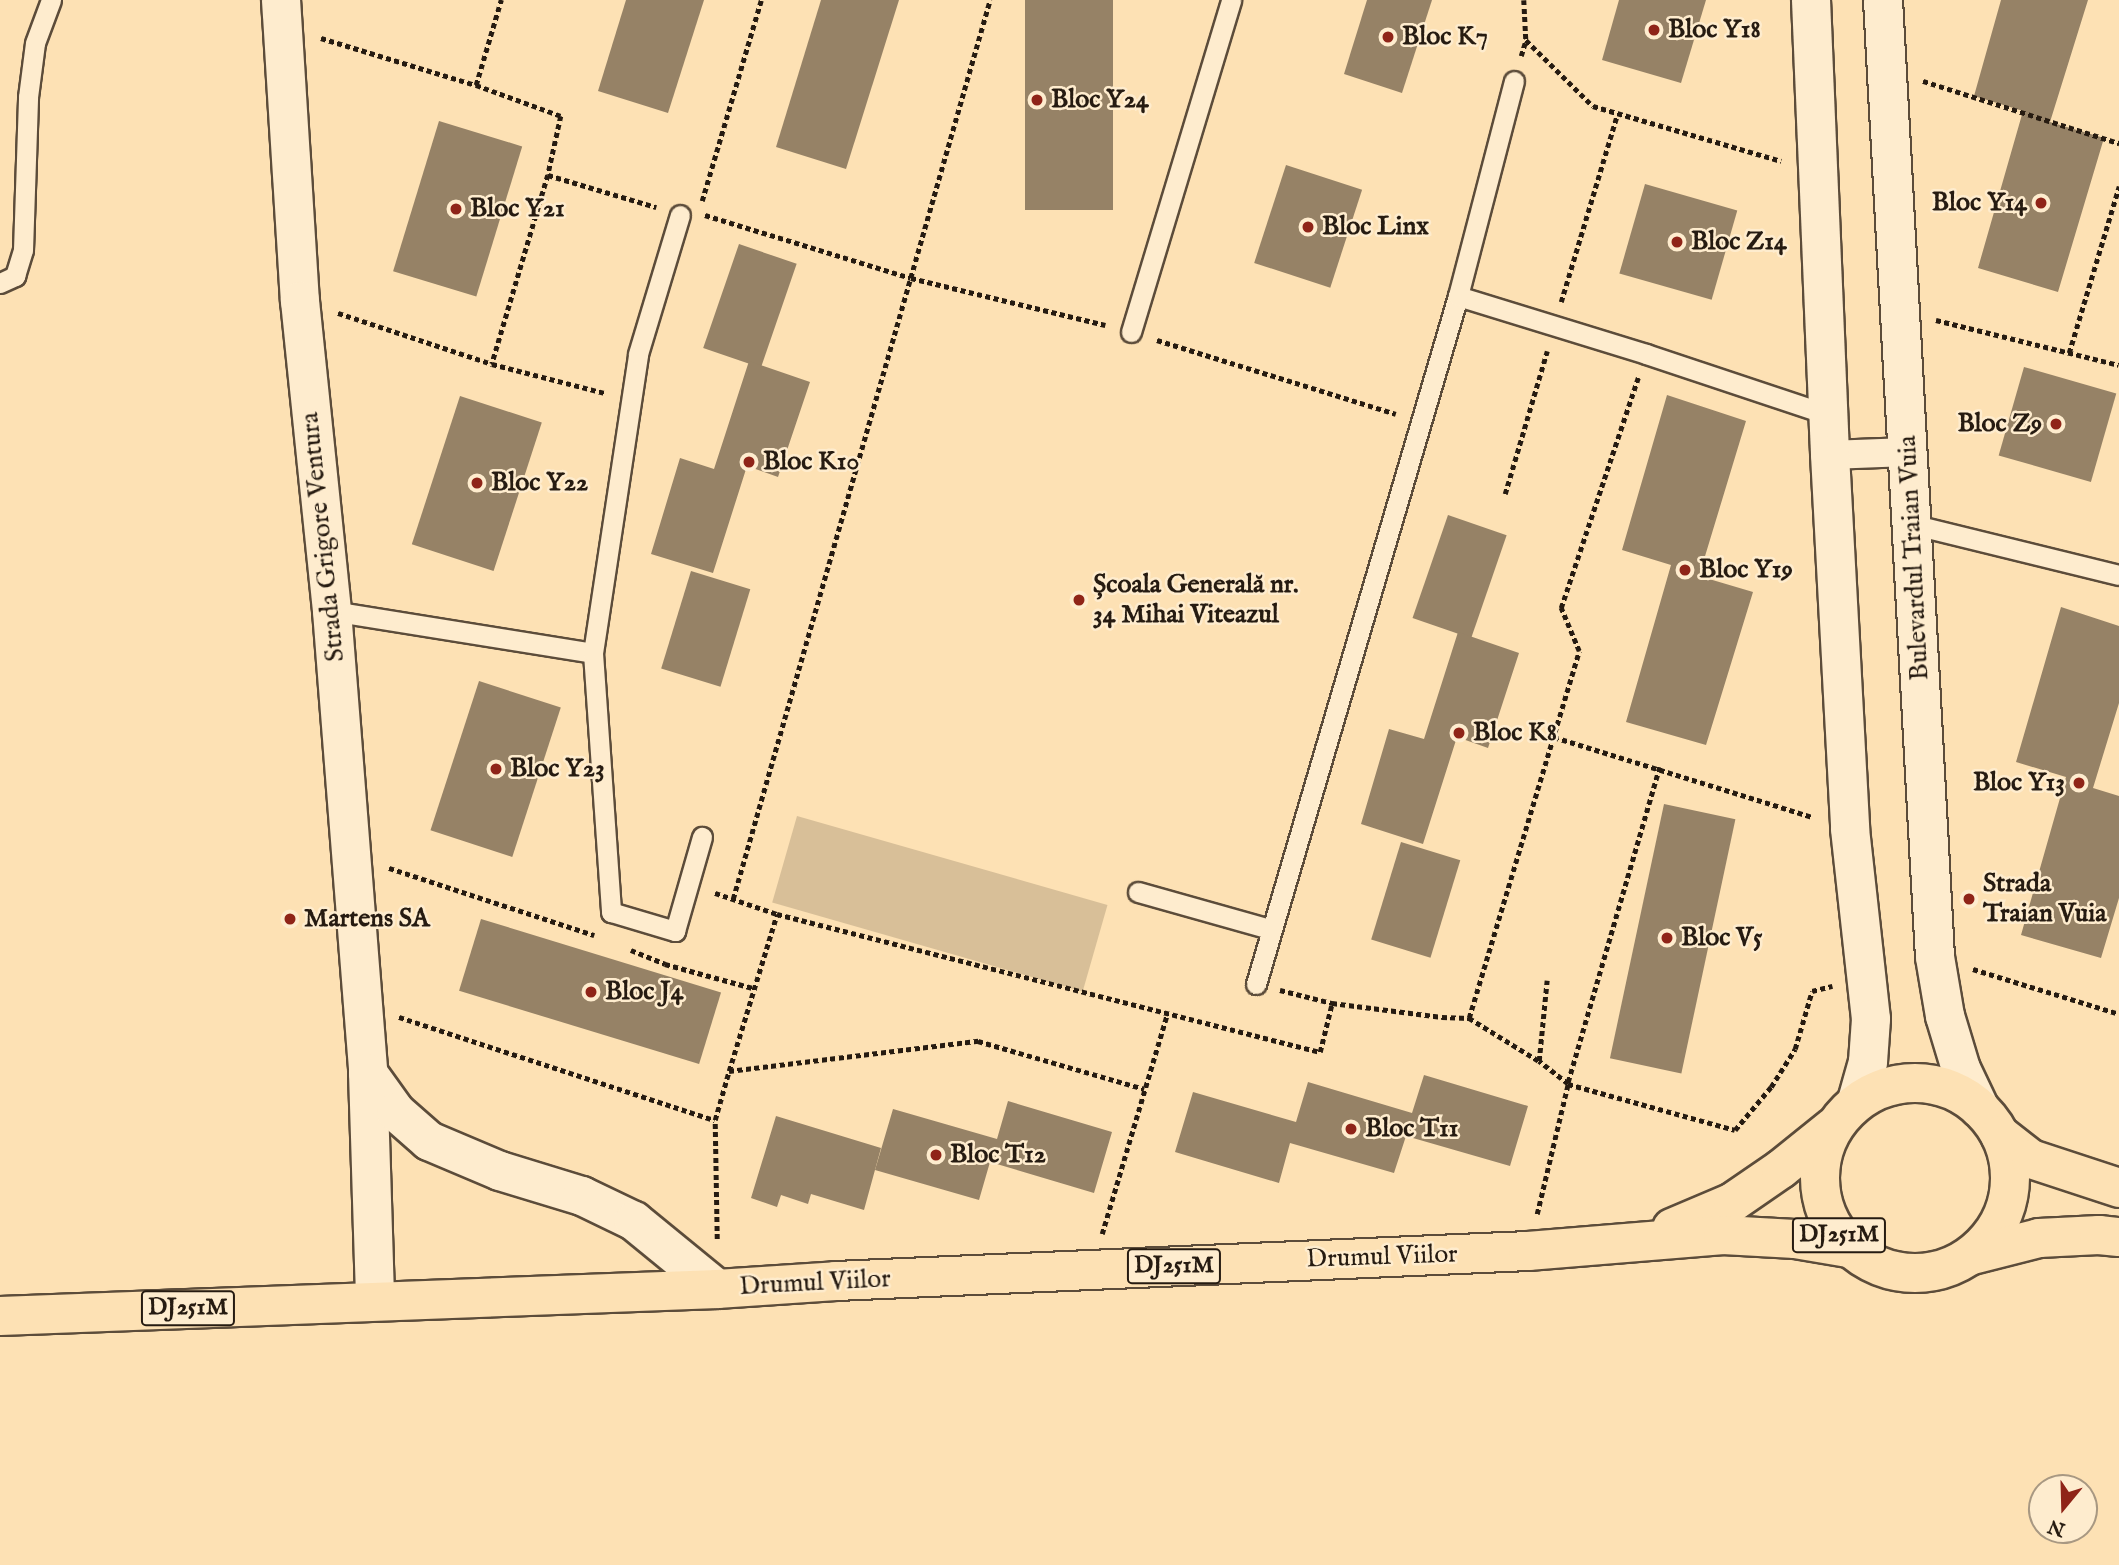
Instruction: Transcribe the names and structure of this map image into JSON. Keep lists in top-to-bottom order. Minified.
{"streets":{"highway":["DJ251M","Drumul Viilor"],"main road":["Strada Grigore Ventura","Bulevardul Traian Vuia"]},"crossings":[["Strada Grigore Ventura","Drumul Viilor"],["Bulevardul Traian Vuia","DJ251M"],["Bulevardul Traian Vuia","Drumul Viilor"],["DJ251M","Drumul Viilor"]],"places":["Bloc Y18","Bloc K7","Bloc Y24","Bloc Y14","Bloc Y21","Bloc Linx","Bloc Z14","Bloc Z9","Bloc K10","Bloc Y22","Bloc Y19","Școala Generală nr. 34 Mihai Viteazul","Bloc K8","Bloc Y23","Bloc Y13","Strada Traian Vuia","Martens SA","Bloc V5","Bloc J4","Bloc T11","Bloc T12"],"north":"bottom"}
